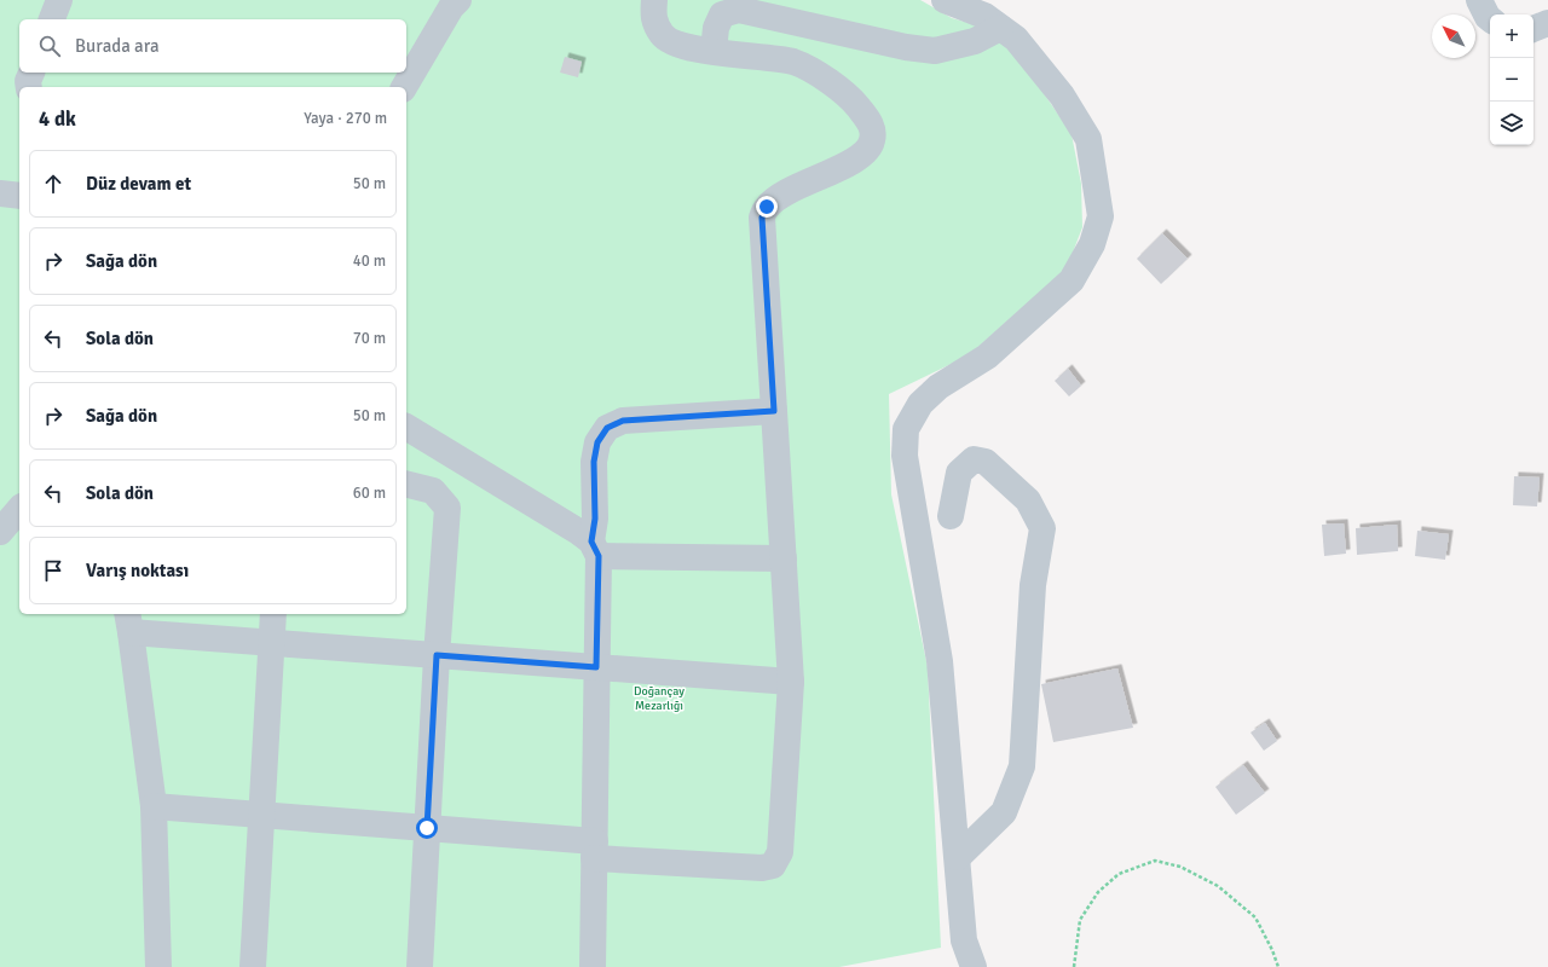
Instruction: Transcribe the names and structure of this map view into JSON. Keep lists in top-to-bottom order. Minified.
{"parks":["Doğançay Mezarlığı"],"north":"top left","page":{"map_buttons":["+","−"],"search":"Burada ara","heading":["4 dk","Yaya · 270 m"],"list":[["Düz devam et","50 m"],["Sağa dön","40 m"],["Sola dön","70 m"],["Sağa dön","50 m"],["Sola dön","60 m"],"Varış noktası"]}}
